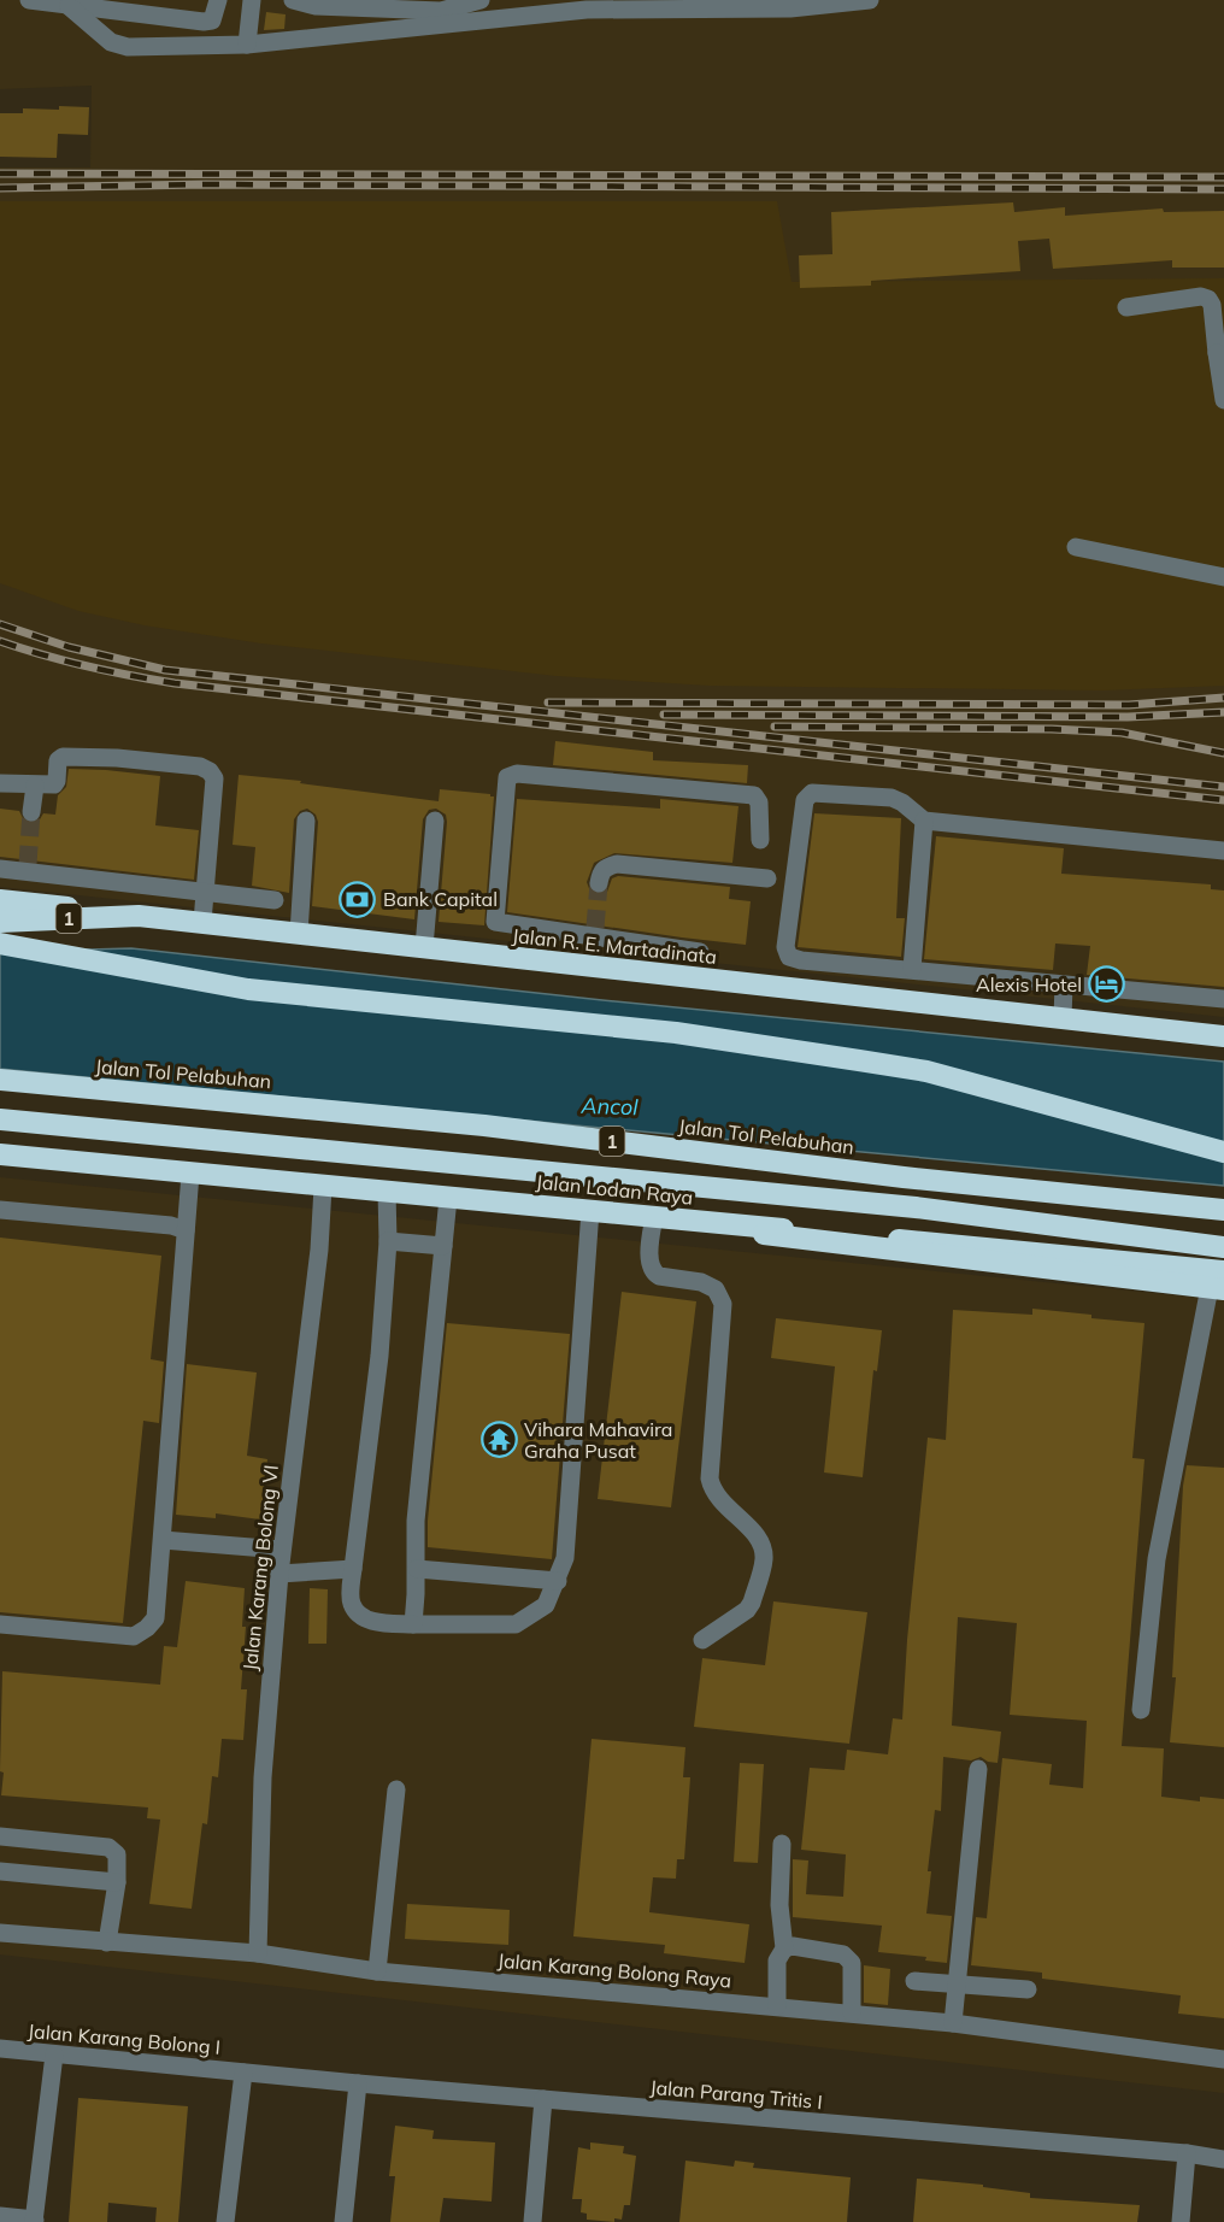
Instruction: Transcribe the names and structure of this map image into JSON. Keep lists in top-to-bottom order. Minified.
{"streets":{"highway":["1","Jalan R. E. Martadinata","Jalan Tol Pelabuhan","Jalan Lodan Raya"],"street":["Jalan Karang Bolong VI","Jalan Karang Bolong Raya","Jalan Karang Bolong I","Jalan Parang Tritis I"]},"crossings":[["Jalan Lodan Raya","Jalan Karang Bolong VI"],["Jalan Karang Bolong VI","Jalan Karang Bolong Raya"],["Jalan Karang Bolong I","Jalan Parang Tritis I"]],"water":["Ancol"],"places":{"bank":["Bank Capital"],"hotel":["Alexis Hotel"],"temple":["Vihara Mahavira Graha Pusat"]}}
